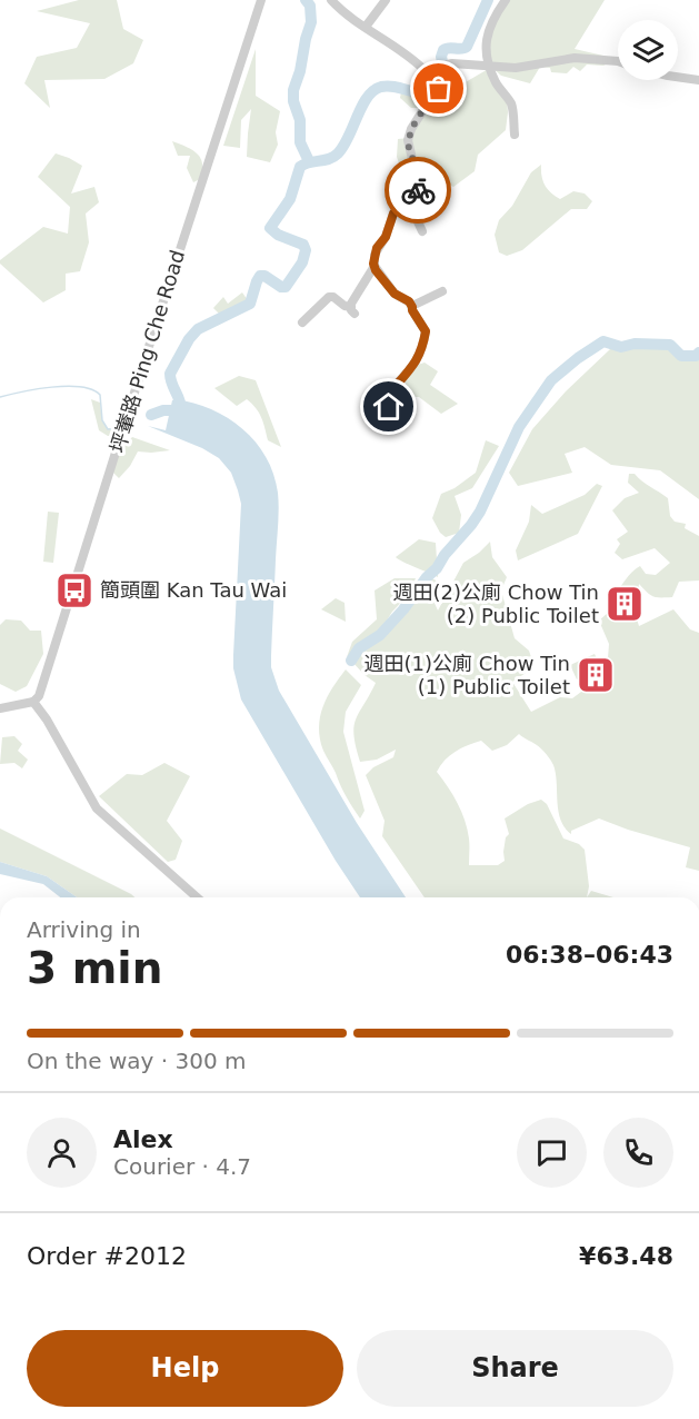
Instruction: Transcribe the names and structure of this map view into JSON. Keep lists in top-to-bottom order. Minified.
{"streets":{"street":["坪輋路 Ping Che Road"]},"places":{"bus stop":["簡頭圍 Kan Tau Wai"],"building":["週田(2)公廁 Chow Tin (2) Public Toilet","週田(1)公廁 Chow Tin (1) Public Toilet"]},"page":{"heading":["3 min","Arriving in","06:38–06:43"],"panel":["Alex","Courier · 4.7","Order #2012","¥63.48"],"bar":"On the way · 300 m","buttons":["Help","Share"]}}
